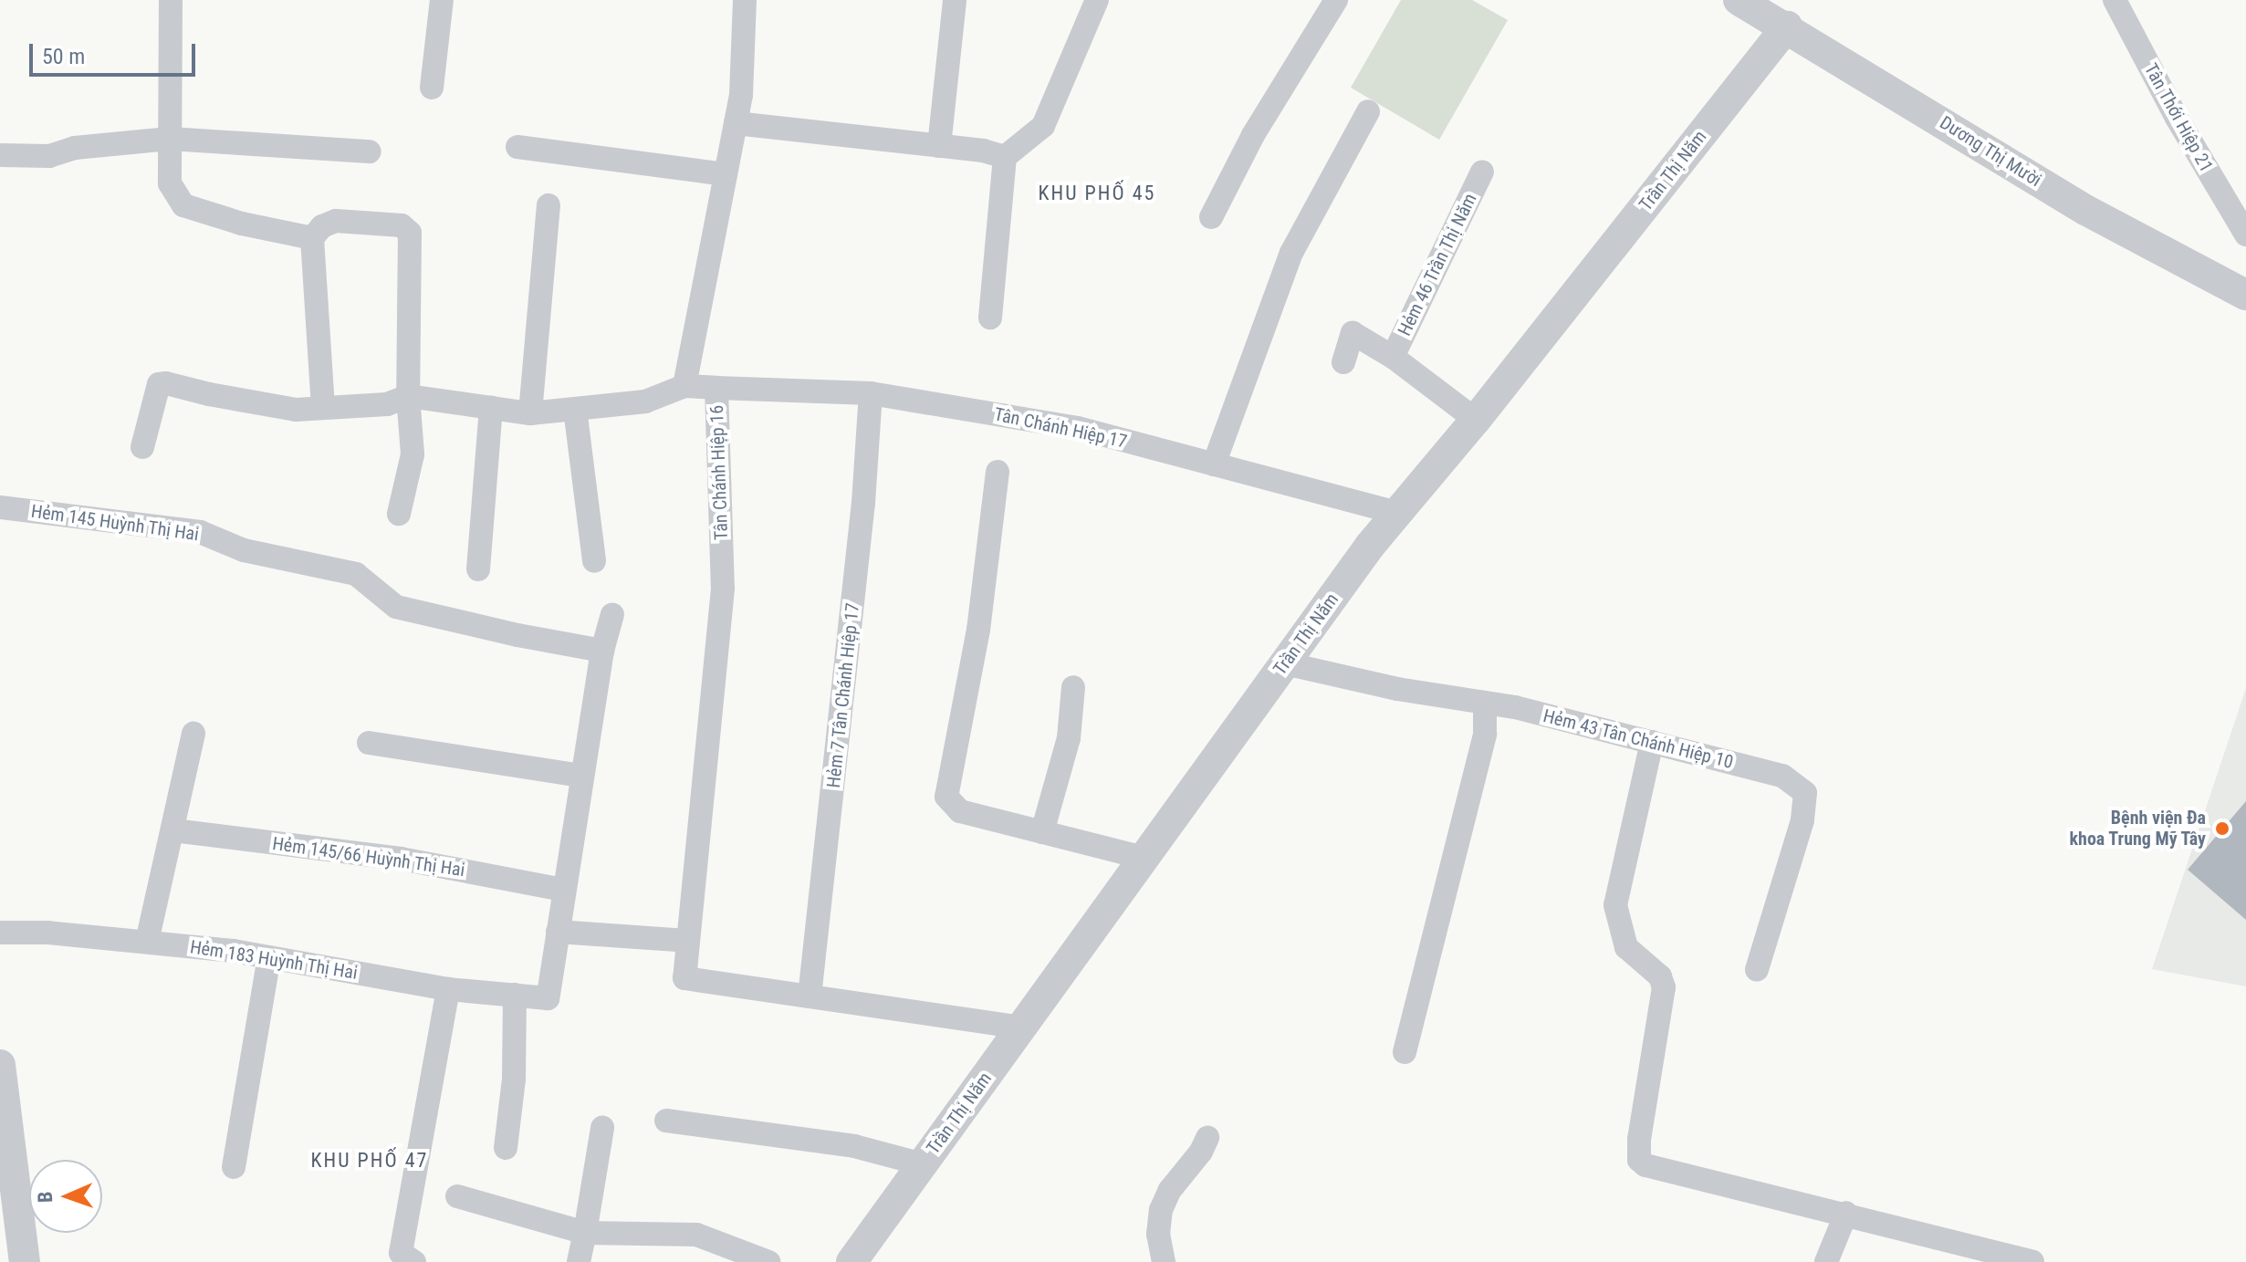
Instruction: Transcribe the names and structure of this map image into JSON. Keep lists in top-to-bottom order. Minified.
{"streets":{"street":["Tân Thới Hiệp 21","Dương Thị Mười","Trần Thị Năm","Hẻm 46 Trần Thị Năm","Tân Chánh Hiệp 17","Tân Chánh Hiệp 16","Hẻm 145 Huỳnh Thị Hai","Hẻm 7 Tân Chánh Hiệp 17","Hẻm 43 Tân Chánh Hiệp 10","Hẻm 145/66 Huỳnh Thị Hai","Hẻm 183 Huỳnh Thị Hai"]},"crossings":[["Dương Thị Mười","Trần Thị Năm"],["Trần Thị Năm","Hẻm 46 Trần Thị Năm"],["Trần Thị Năm","Tân Chánh Hiệp 17"],["Trần Thị Năm","Hẻm 43 Tân Chánh Hiệp 10"],["Tân Chánh Hiệp 17","Tân Chánh Hiệp 16"],["Tân Chánh Hiệp 17","Hẻm 7 Tân Chánh Hiệp 17"],["Tân Chánh Hiệp 16","Hẻm 7 Tân Chánh Hiệp 17"]],"districts":["KHU PHỐ 45","KHU PHỐ 47"],"places":["Bệnh viện Đa khoa Trung Mỹ Tây"],"scale_bar":"50 m","north":"left"}
